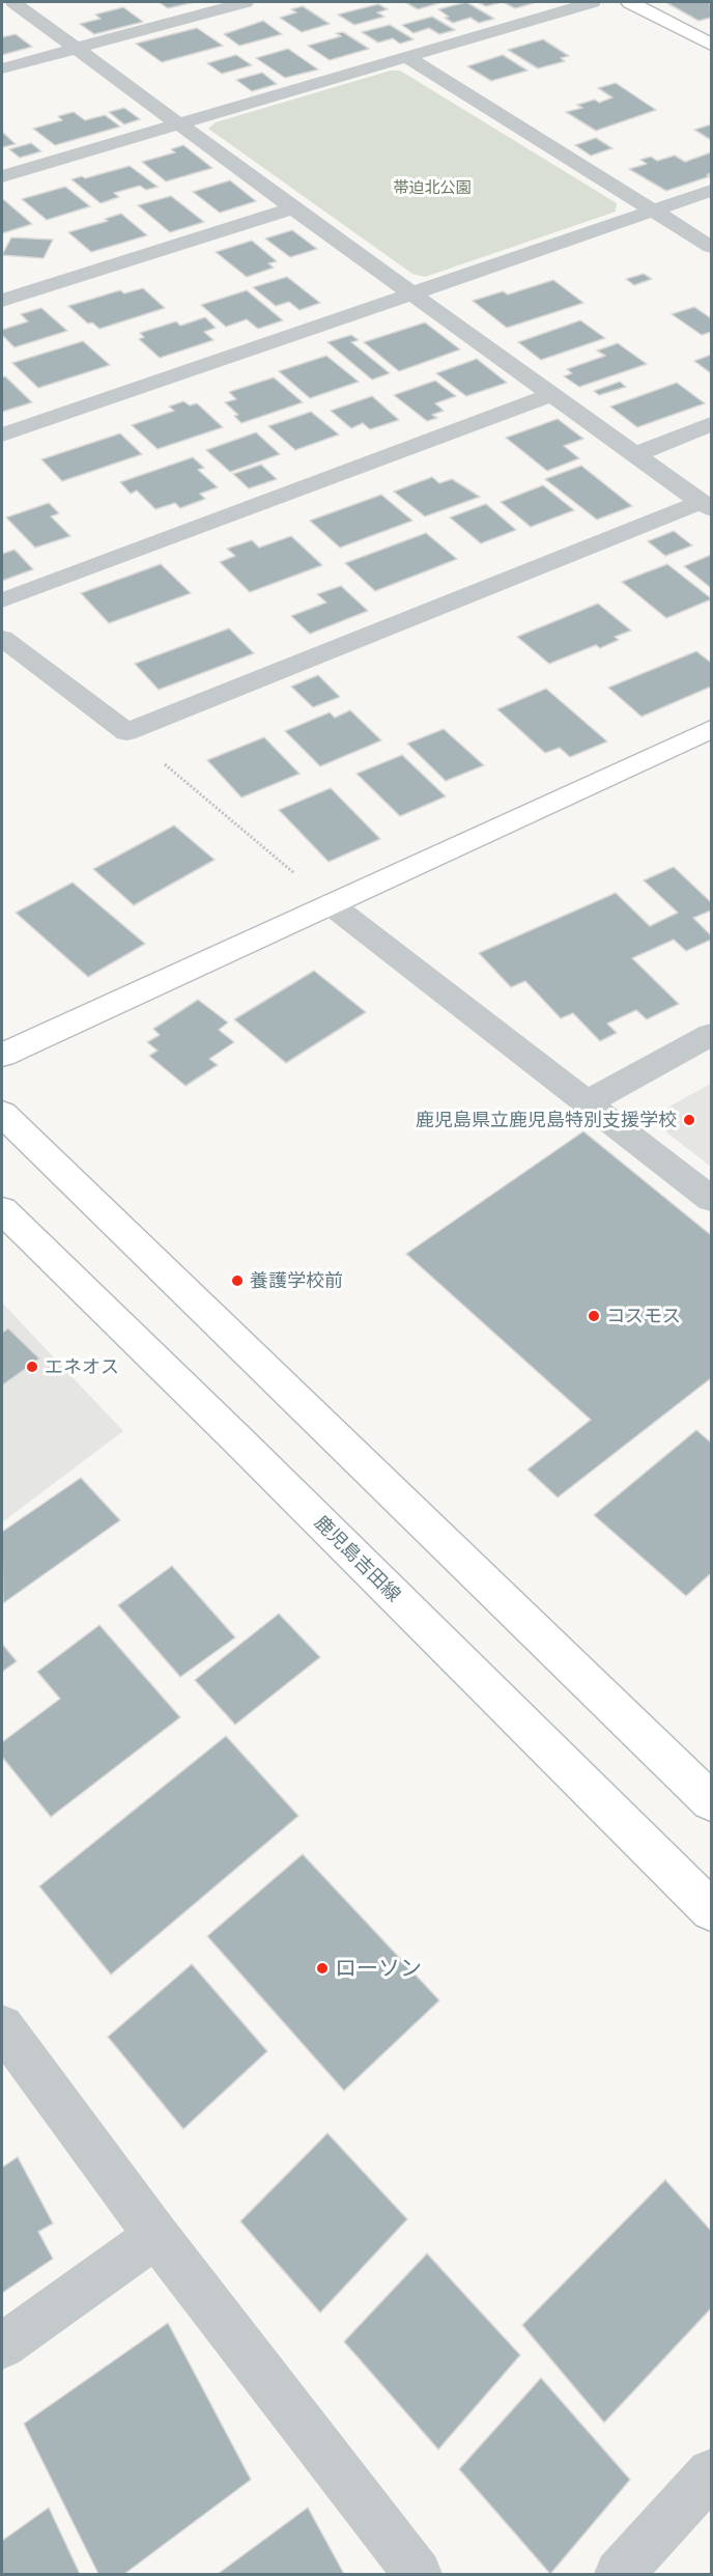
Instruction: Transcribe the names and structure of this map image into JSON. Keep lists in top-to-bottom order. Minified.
{"streets":{"main road":["鹿児島吉田線"]},"parks":["帯迫北公園"],"places":["鹿児島県立鹿児島特別支援学校","養護学校前","コスモス","エネオス","ローソン"]}
